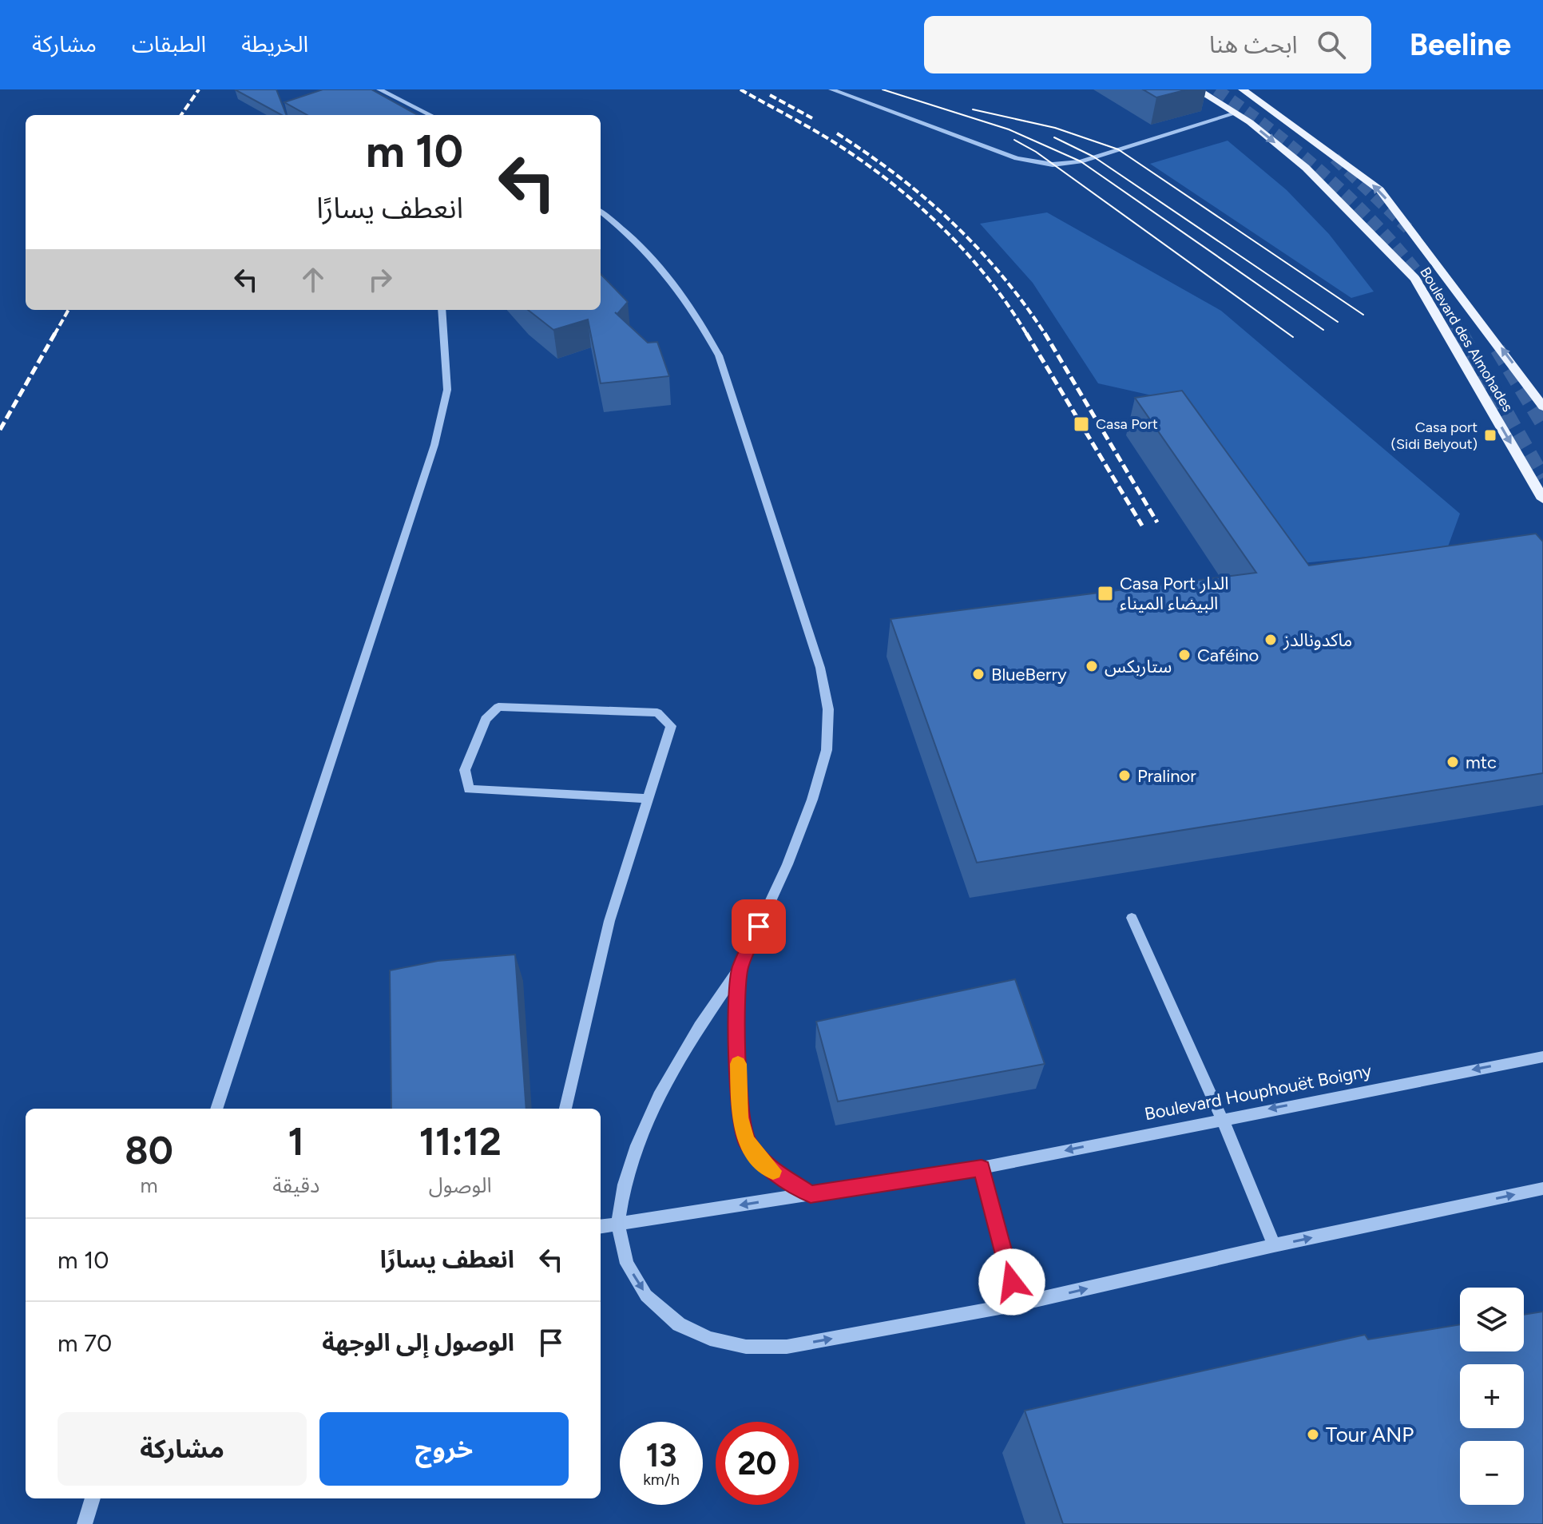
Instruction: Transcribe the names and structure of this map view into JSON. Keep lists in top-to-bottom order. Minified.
{"streets":{"main road":["Boulevard des Almohades"],"street":["Boulevard Houphouët Boigny"]},"one_way":["Boulevard Houphouët Boigny"],"places":{"transit":["Casa Port","Casa port (Sidi Belyout)","Casa Port الدار البيضاء الميناء"],"other":["ماكدونالدز","Caféino","ستاربكس","BlueBerry","mtc","Pralinor","Tour ANP"]},"page":{"header":"Beeline","search":"ابحث هنا","nav":["الخريطة","الطبقات","مشاركة"],"turn":["10 m","انعطف يسارًا"],"eta":["11:12","الوصول","1","دقيقة","80","m"],"list":[{"name":"انعطف يسارًا","value":"10 m"},{"name":"الوصول إلى الوجهة","value":"70 m"}],"map_buttons":["+","−"],"buttons":["خروج","مشاركة"],"speed":"13 km/h","limit":"20"}}
